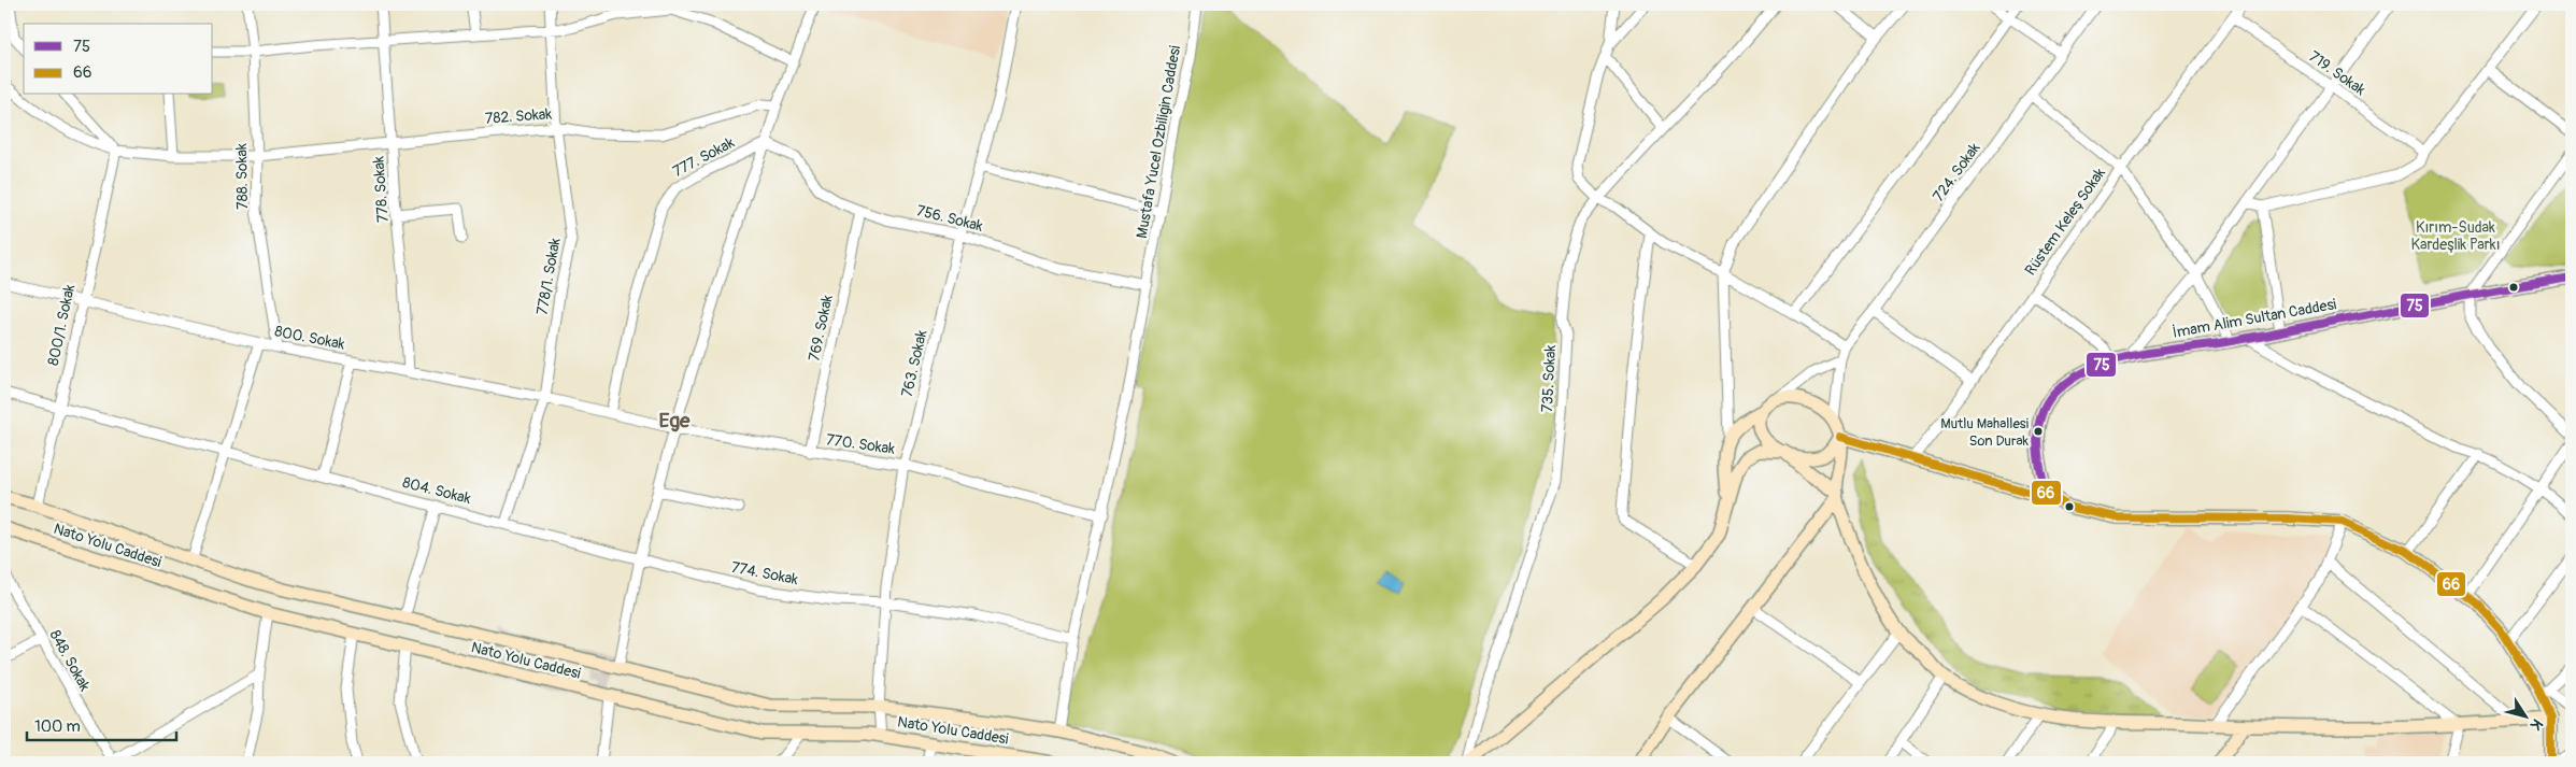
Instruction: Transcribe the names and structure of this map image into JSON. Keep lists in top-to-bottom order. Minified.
{"streets":{"street":["719. Sokak","782. Sokak","Mustafa Yucel Ozbiligin Caddesi","777. Sokak","724. Sokak","788. Sokak","778. Sokak","756. Sokak","Rüstem Keleş Sokak","778/1. Sokak","İmam Alim Sultan Caddesi","800/1. Sokak","769. Sokak","800. Sokak","763. Sokak","735. Sokak","770. Sokak","804. Sokak","Nato Yolu Caddesi","774. Sokak","848. Sokak"]},"crossings":[["719. Sokak","Rüstem Keleş Sokak"],["782. Sokak","788. Sokak"],["782. Sokak","778. Sokak"],["782. Sokak","778/1. Sokak"],["782. Sokak","800/1. Sokak"],["Mustafa Yucel Ozbiligin Caddesi","756. Sokak"],["Mustafa Yucel Ozbiligin Caddesi","770. Sokak"],["Mustafa Yucel Ozbiligin Caddesi","774. Sokak"],["777. Sokak","756. Sokak"],["777. Sokak","800. Sokak"],["777. Sokak","770. Sokak"],["788. Sokak","800. Sokak"],["778. Sokak","800. Sokak"],["756. Sokak","769. Sokak"],["756. Sokak","763. Sokak"],["778/1. Sokak","800. Sokak"],["778/1. Sokak","804. Sokak"],["800/1. Sokak","800. Sokak"],["800/1. Sokak","804. Sokak"],["769. Sokak","770. Sokak"],["800. Sokak","770. Sokak"],["763. Sokak","770. Sokak"],["763. Sokak","Nato Yolu Caddesi"],["763. Sokak","774. Sokak"],["804. Sokak","774. Sokak"]],"districts":["Ege"],"parks":["Kırım-Sudak Kardeşlik Parkı"],"places":["Mutlu Mahallesi Son Durak"],"lines":["transit line 75","transit line 66"],"legend":["75","66"],"scale_bar":"100 m","north":"bottom right"}
